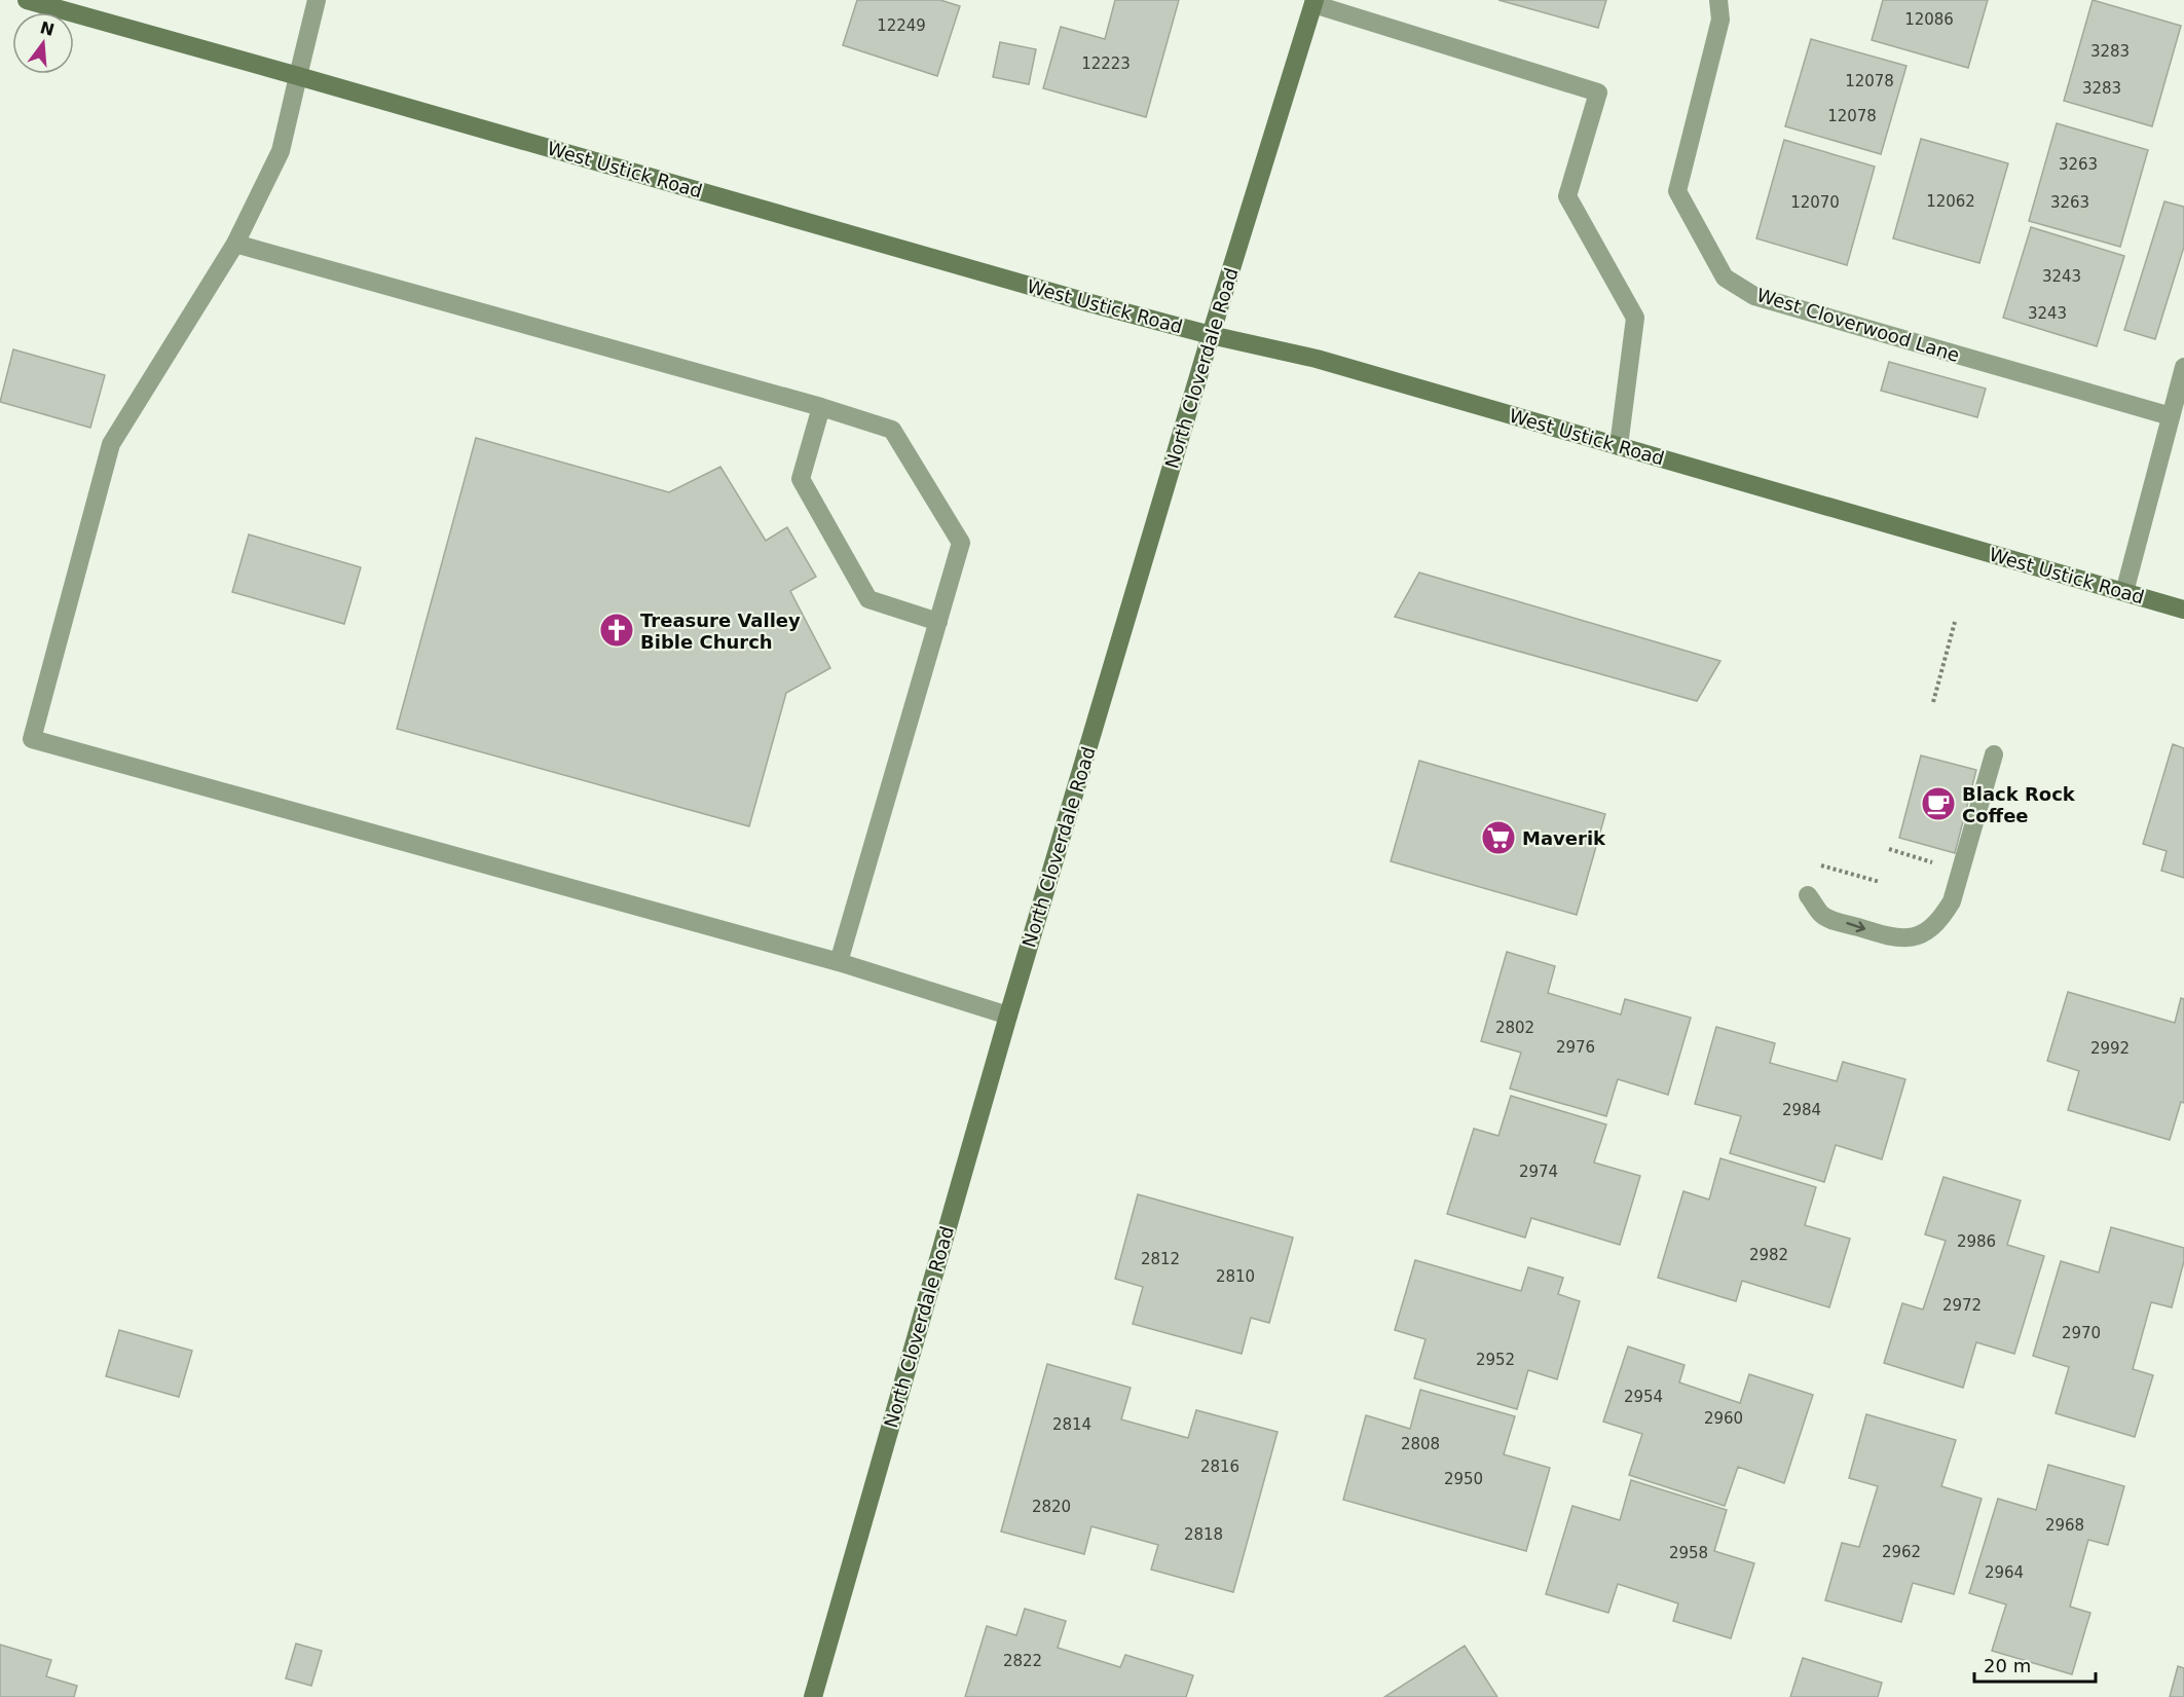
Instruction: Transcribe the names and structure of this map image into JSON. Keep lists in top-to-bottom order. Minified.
{"streets":{"main road":["West Ustick Road","North Cloverdale Road"],"street":["West Cloverwood Lane"]},"crossings":[["West Ustick Road","North Cloverdale Road"]],"places":{"church":["Treasure Valley Bible Church"],"cafe":["Black Rock Coffee"],"supermarket":["Maverik"]},"house_numbers":["12086","12249","3283","12223","12078","3283","12078","3263","12062","12070","3263","3243","3243","2802","2976","2992","2984","2974","2986","2982","2812","2810","2972","2970","2952","2954","2960","2814","2808","2816","2950","2820","2968","2818","2962","2958","2964","2822"],"scale_bar":"20 m","north":"top"}
